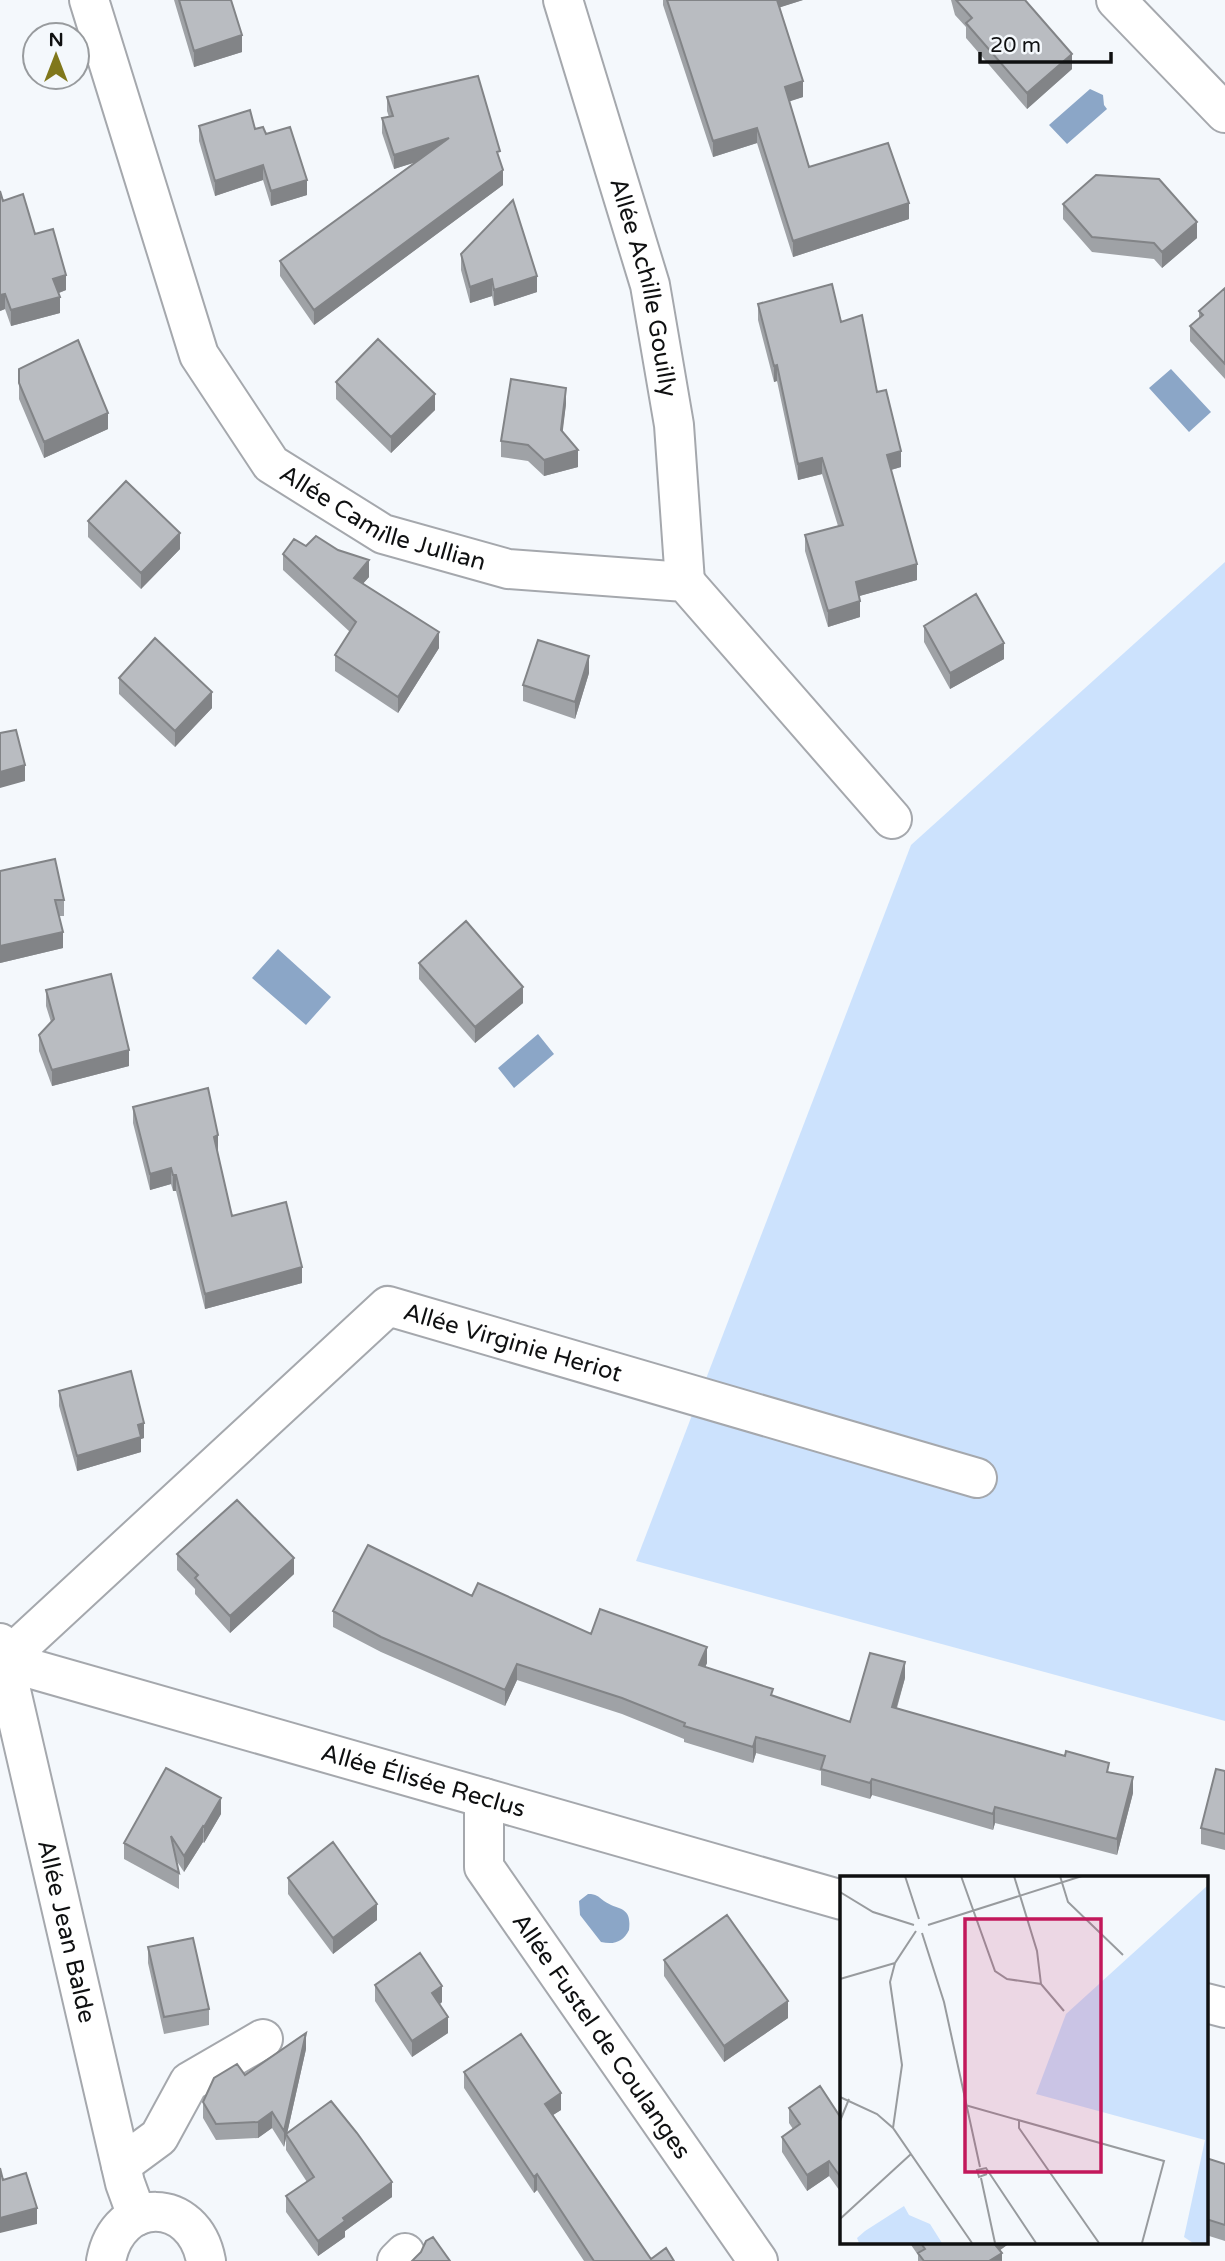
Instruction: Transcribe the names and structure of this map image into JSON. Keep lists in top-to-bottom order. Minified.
{"streets":{"street":["Allée Achille Gouilly","Allée Camille Jullian","Allée Virginie Heriot","Allée Élisée Reclus","Allée Jean Balde","Allée Fustel de Coulanges"]},"crossings":[["Allée Achille Gouilly","Allée Camille Jullian"],["Allée Virginie Heriot","Allée Élisée Reclus"],["Allée Virginie Heriot","Allée Jean Balde"],["Allée Élisée Reclus","Allée Jean Balde"],["Allée Élisée Reclus","Allée Fustel de Coulanges"]],"scale_bar":"20 m","north":"top"}
